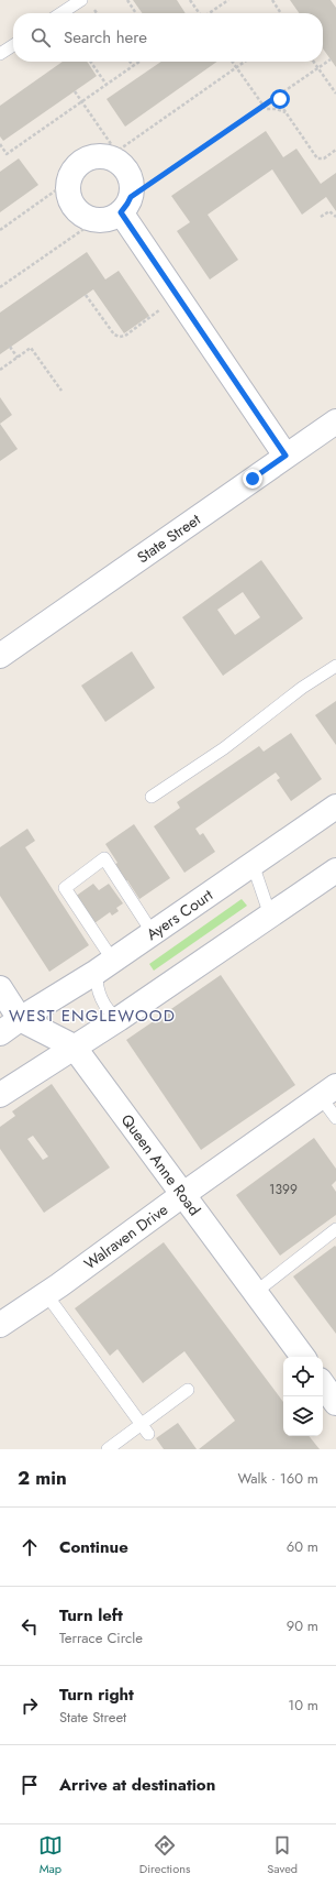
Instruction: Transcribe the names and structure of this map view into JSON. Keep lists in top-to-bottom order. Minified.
{"streets":{"street":["State Street","Ayers Court","Queen Anne Road","Walraven Drive"]},"crossings":[["Ayers Court","Queen Anne Road"],["Queen Anne Road","Walraven Drive"]],"districts":["WEST ENGLEWOOD"],"house_numbers":["1399"],"page":{"search":"Search here","heading":["2 min","Walk · 160 m"],"list":[["Continue","60 m"],["Turn left","Terrace Circle","90 m"],["Turn right","State Street","10 m"],"Arrive at destination"],"nav":["Map","Directions","Saved"]}}
